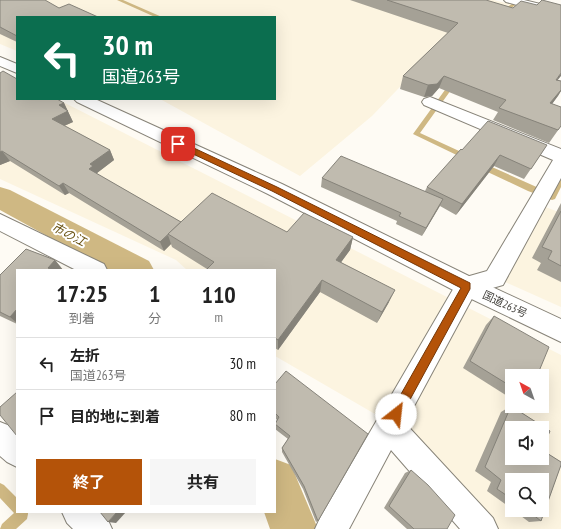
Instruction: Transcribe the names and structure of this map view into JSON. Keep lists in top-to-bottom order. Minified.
{"streets":{"main road":["国道263号"]},"water":["市の江"],"north":"top left","page":{"turn":["30 m","国道263号"],"eta":["17:25","到着","1","分","110","m"],"list":[{"name":"左折","note":"国道263号","value":"30 m"},{"name":"目的地に到着","value":"80 m"}],"buttons":["終了","共有"]}}
